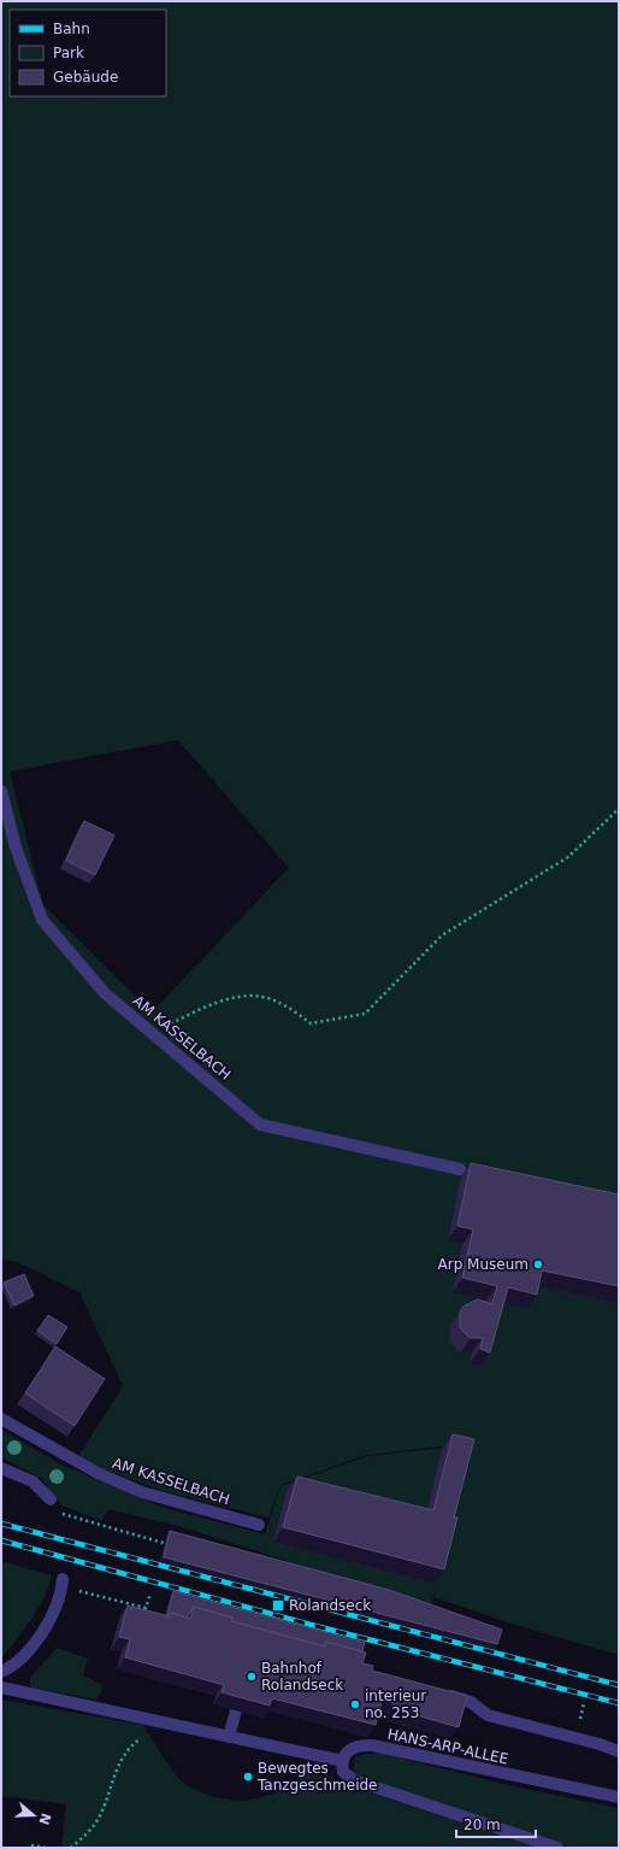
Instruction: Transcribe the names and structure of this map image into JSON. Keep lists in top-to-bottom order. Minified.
{"streets":{"lane":["AM KASSELBACH","HANS-ARP-ALLEE"]},"places":{"other":["Arp Museum","Bahnhof Rolandseck","interieur no. 253","Bewegtes Tanzgeschmeide"],"transit":["Rolandseck"]},"legend":["Bahn","Park","Gebäude"],"scale_bar":"20 m","north":"right"}
